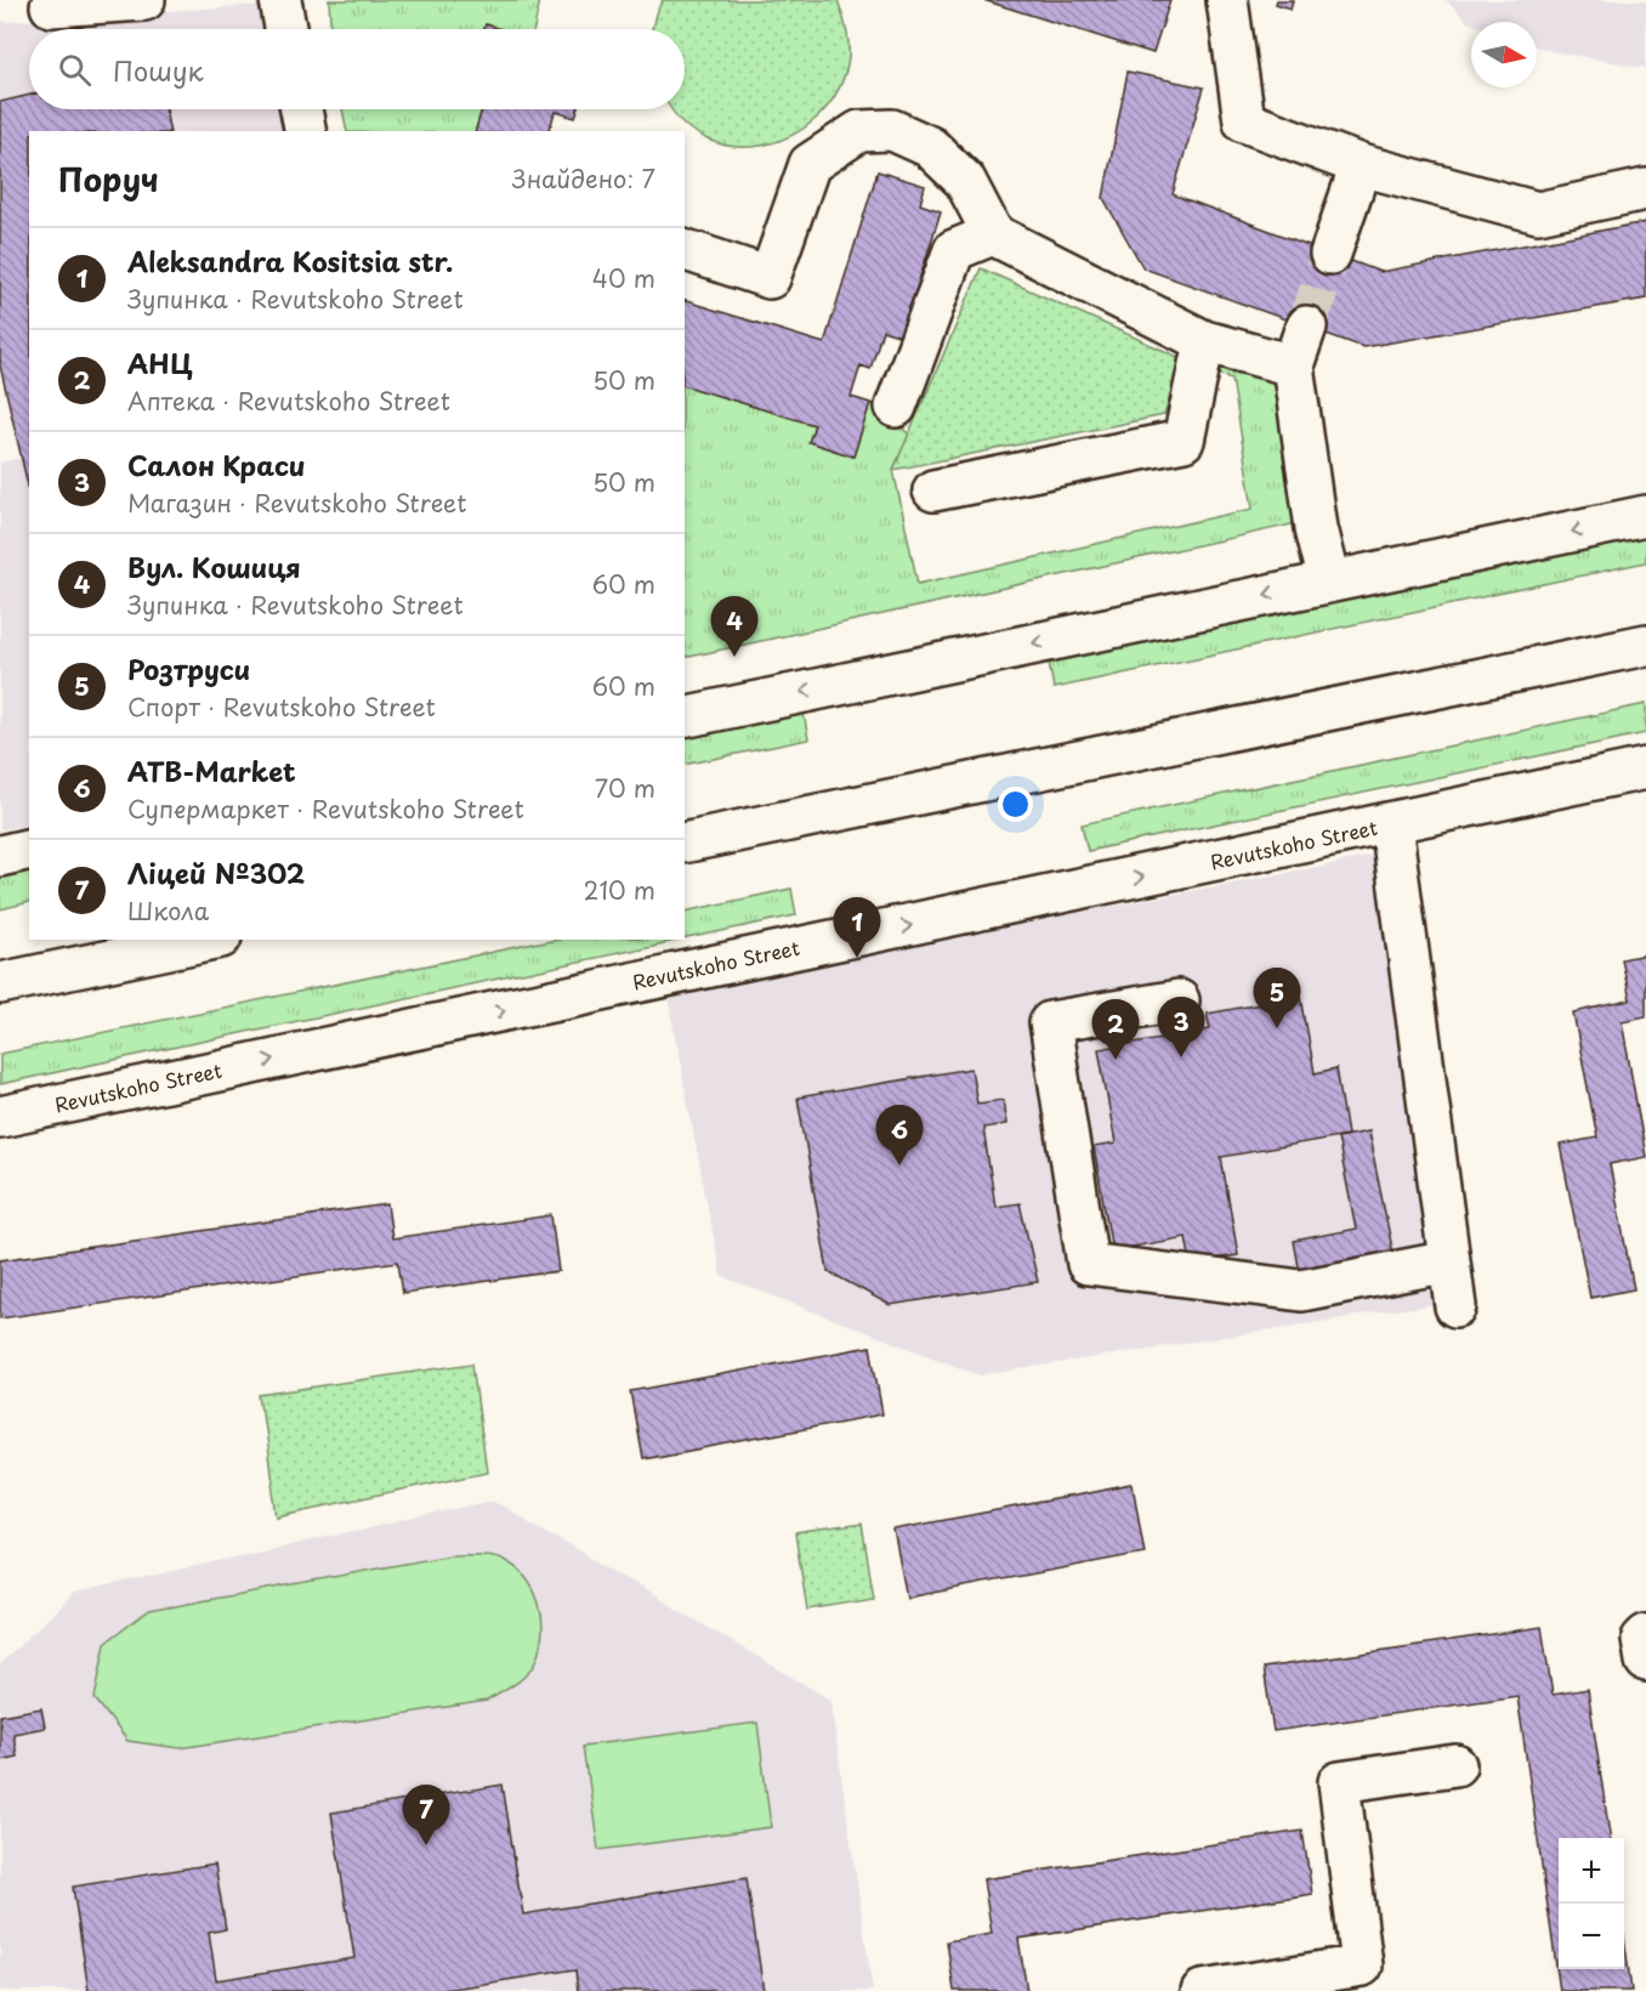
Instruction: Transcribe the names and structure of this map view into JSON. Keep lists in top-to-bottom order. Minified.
{"streets":{"street":["Revutskoho Street"]},"north":"right","page":{"search":"Пошук","heading":["Поруч","Знайдено: 7"],"list":[{"mark":"1","name":"Aleksandra Kositsia str.","note":"Зупинка · Revutskoho Street","value":"40 m"},{"mark":"2","name":"АНЦ","note":"Аптека · Revutskoho Street","value":"50 m"},{"mark":"3","name":"Салон Краси","note":"Магазин · Revutskoho Street","value":"50 m"},{"mark":"4","name":"Вул. Кошиця","note":"Зупинка · Revutskoho Street","value":"60 m"},{"mark":"5","name":"Розтруси","note":"Спорт · Revutskoho Street","value":"60 m"},{"mark":"6","name":"ATB-Market","note":"Супермаркет · Revutskoho Street","value":"70 m"},{"mark":"7","name":"Ліцей №302","note":"Школа","value":"210 m"}],"pins":["4","1","5","3","2","6","7"],"map_buttons":["+","−"]}}
